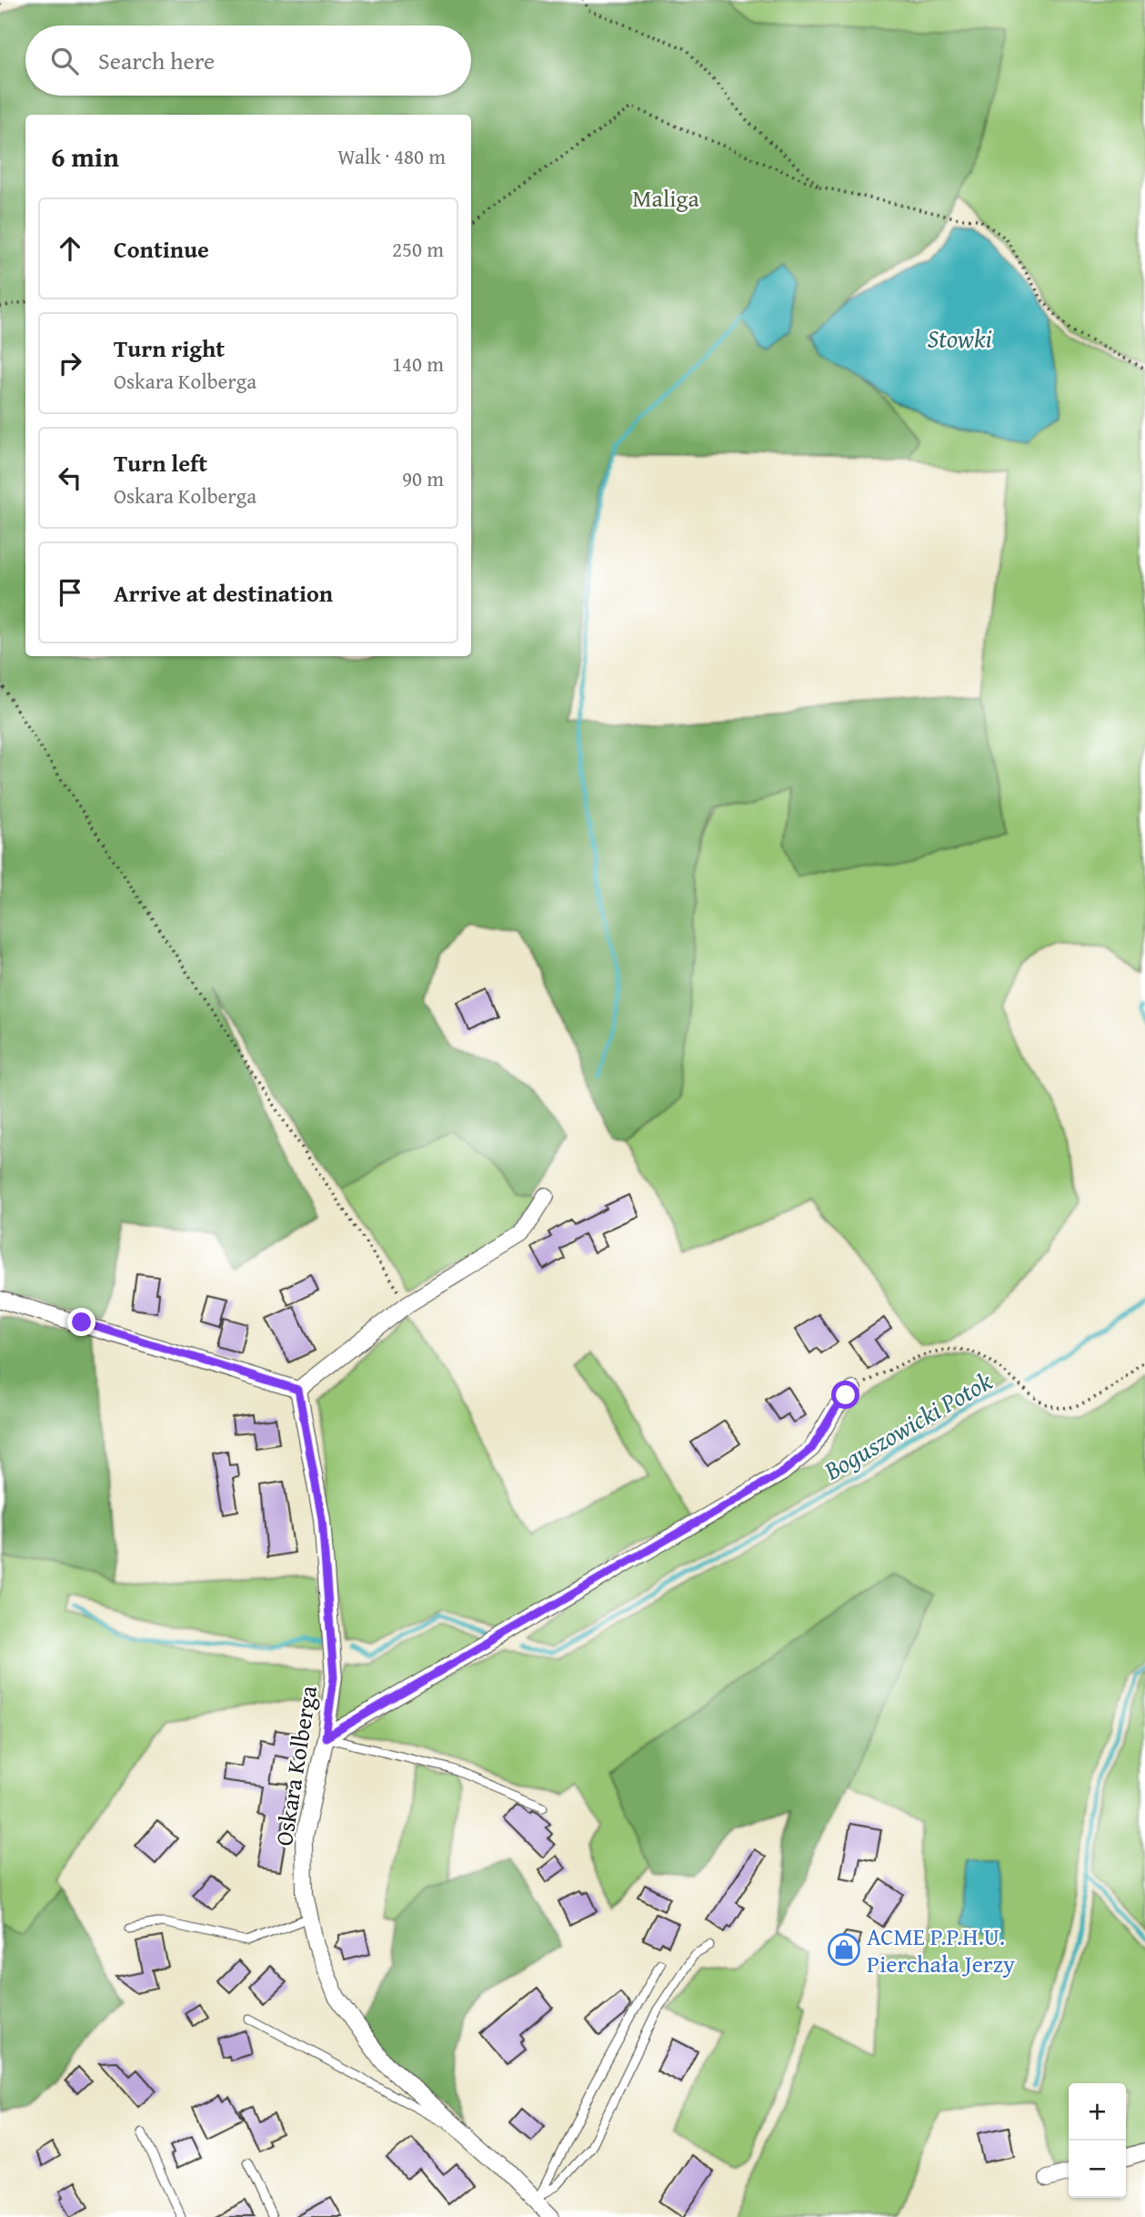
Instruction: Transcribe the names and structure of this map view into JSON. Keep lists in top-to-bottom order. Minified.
{"streets":{"street":["Oskara Kolberga"]},"water":["Stowki","Boguszowicki Potok"],"parks":["Maliga"],"places":{"shop":["ACME P.P.H.U. Pierchała Jerzy"]},"page":{"search":"Search here","heading":["6 min","Walk · 480 m"],"list":[["Continue","250 m"],["Turn right","Oskara Kolberga","140 m"],["Turn left","Oskara Kolberga","90 m"],"Arrive at destination"],"map_buttons":["+","−"]}}
